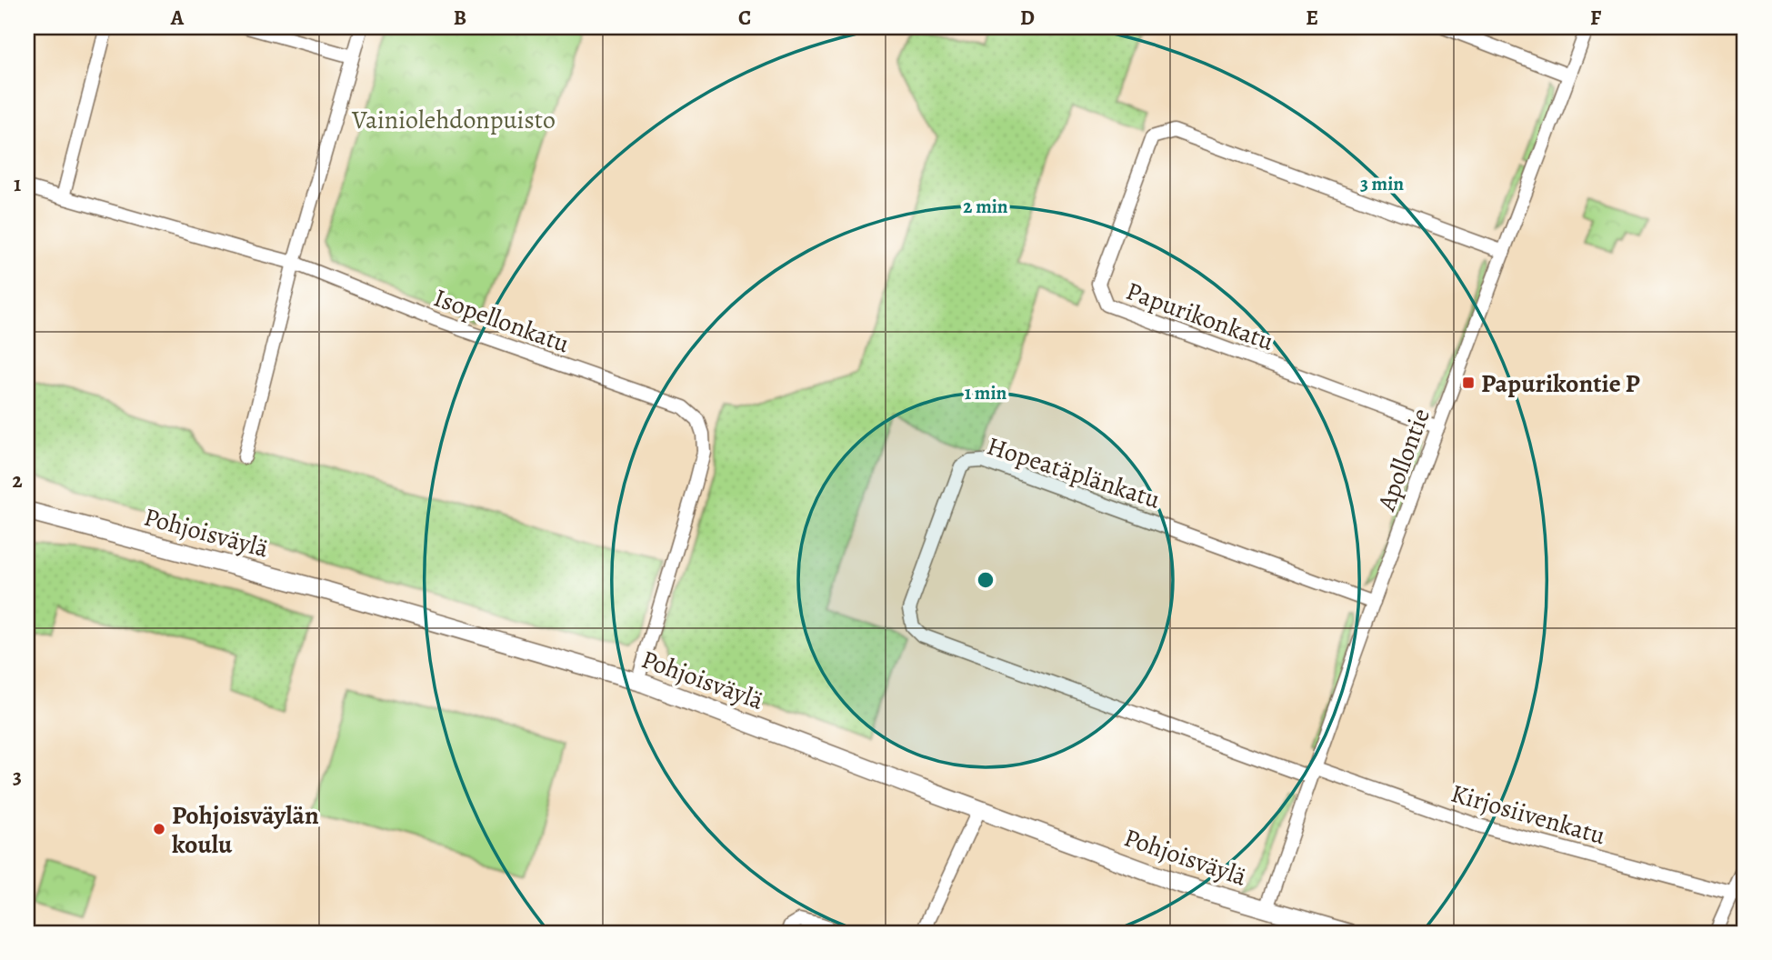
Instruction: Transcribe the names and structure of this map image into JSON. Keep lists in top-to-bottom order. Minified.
{"streets":{"main road":["Pohjoisväylä"],"street":["Papurikonkatu","Isopellonkatu","Apollontie","Hopeatäplänkatu","Kirjosiivenkatu"]},"crossings":[["Papurikonkatu","Apollontie"],["Isopellonkatu","Pohjoisväylä"],["Apollontie","Hopeatäplänkatu"],["Apollontie","Pohjoisväylä"],["Apollontie","Kirjosiivenkatu"],["Hopeatäplänkatu","Kirjosiivenkatu"]],"parks":["Vainiolehdonpuisto"],"places":{"transit":["Papurikontie P"],"other":["Pohjoisväylän koulu"]},"grid":{"columns":["A","B","C","D","E","F"],"rows":["1","2","3"]},"rings":["3 min","2 min","1 min"]}
